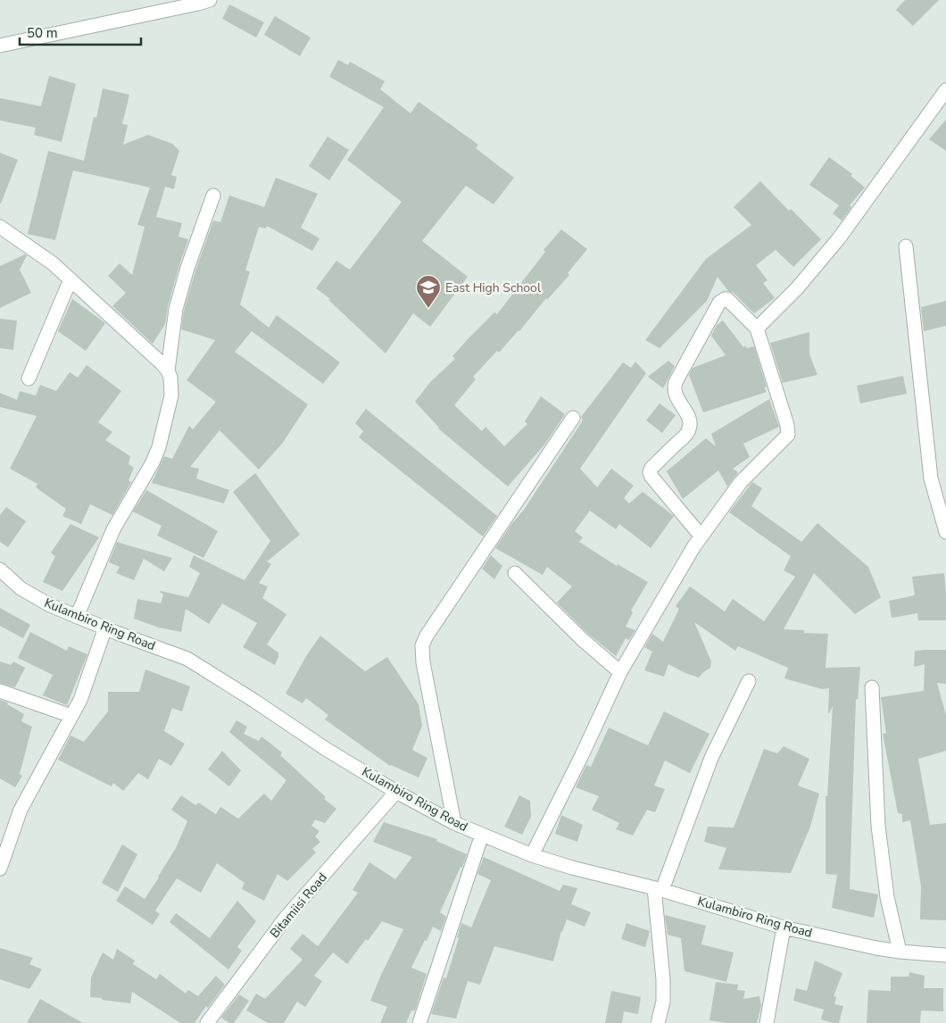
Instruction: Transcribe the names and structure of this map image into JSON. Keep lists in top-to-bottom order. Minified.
{"streets":{"street":["Kulambiro Ring Road","Bitamiisi Road"]},"crossings":[["Kulambiro Ring Road","Bitamiisi Road"]],"places":{"school or university":["East High School"]},"scale_bar":"50 m"}
